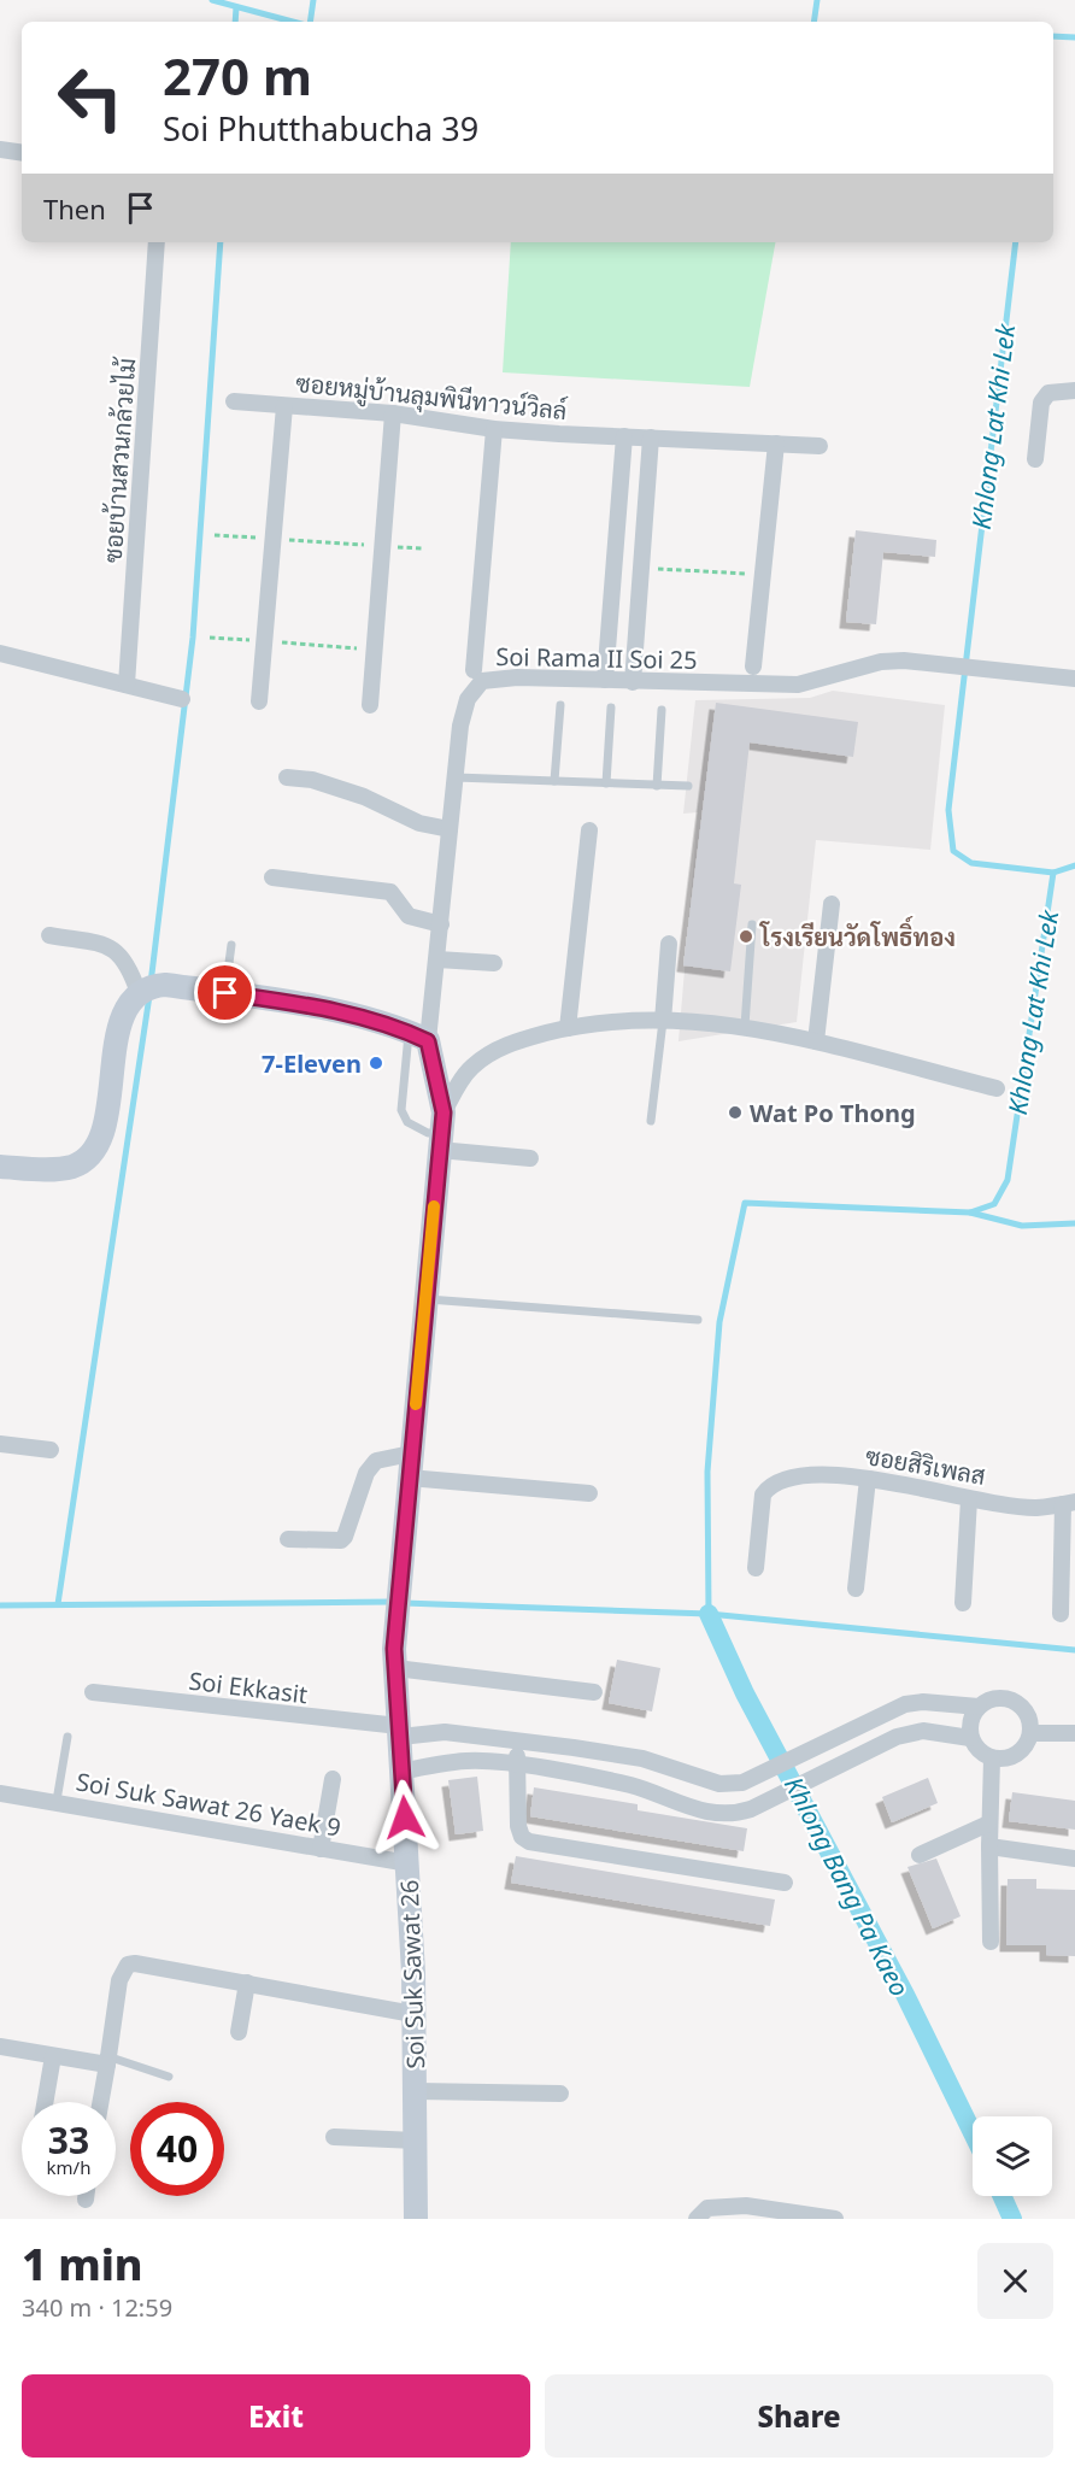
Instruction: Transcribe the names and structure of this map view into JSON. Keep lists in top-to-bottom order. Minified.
{"streets":{"street":["ซอยหมู่บ้านลุมพินีทาวน์วิลล์","ซอยบ้านสวนกล้วยไม้","Soi Rama II Soi 25","ซอยสิริเพลส","Soi Ekkasit","Soi Suk Sawat 26 Yaek 9","Soi Suk Sawat 26"]},"crossings":[["Soi Rama II Soi 25","Soi Suk Sawat 26"],["Soi Ekkasit","Soi Suk Sawat 26"],["Soi Suk Sawat 26 Yaek 9","Soi Suk Sawat 26"]],"water":["Khlong Lat Khi Lek","Khlong Bang Pa Kaeo"],"places":["โรงเรียนวัดโพธิ์ทอง","7-Eleven","Wat Po Thong"],"page":{"turn":["270 m","Soi Phutthabucha 39"],"then":"Then","speed":"33 km/h","limit":"40","heading":["1 min","340 m · 12:59"],"buttons":["Exit","Share"]}}
